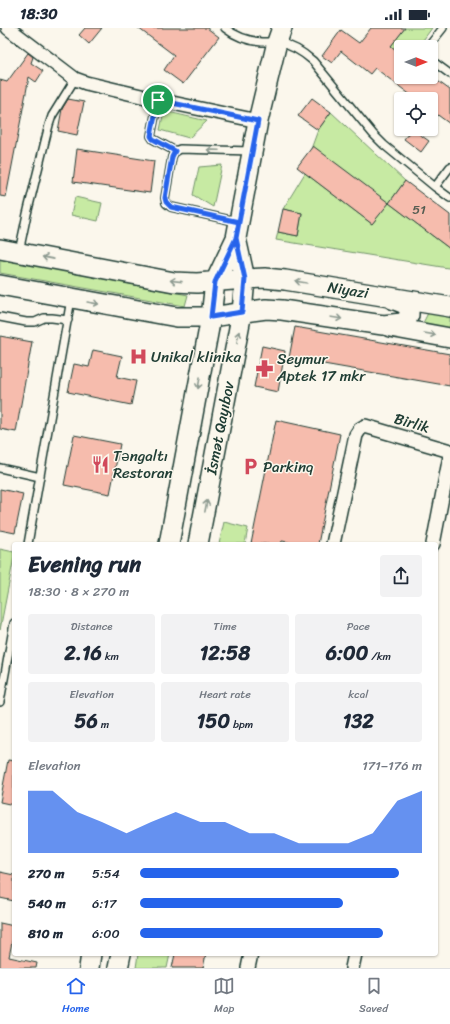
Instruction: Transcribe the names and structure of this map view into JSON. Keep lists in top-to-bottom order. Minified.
{"streets":{"main road":["Niyazi","İsmət Qayıbov"],"street":["Birlik"]},"crossings":[["Niyazi","İsmət Qayıbov"]],"places":{"hospital":["Unikal klinika"],"pharmacy":["Seymur Aptek 17 mkr"],"restaurant":["Tәngaltı Restoran"],"parking":["Parkinq"]},"house_numbers":["51"],"north":"right","page":{"status":"18:30","heading":["Evening run","18:30 · 8 × 270 m"],"stats":[["Distance","2.16 km"],["Time","12:58"],["Pace","6:00 /km"],["Elevation","56 m"],["Heart rate","150 bpm"],["kcal","132"]],"chart":["Elevation","171–176 m"],"list":[{"name":"270 m","note":"5:54"},{"name":"540 m","note":"6:17"},{"name":"810 m","note":"6:00"}],"tabs":["Home","Map","Saved"]}}
